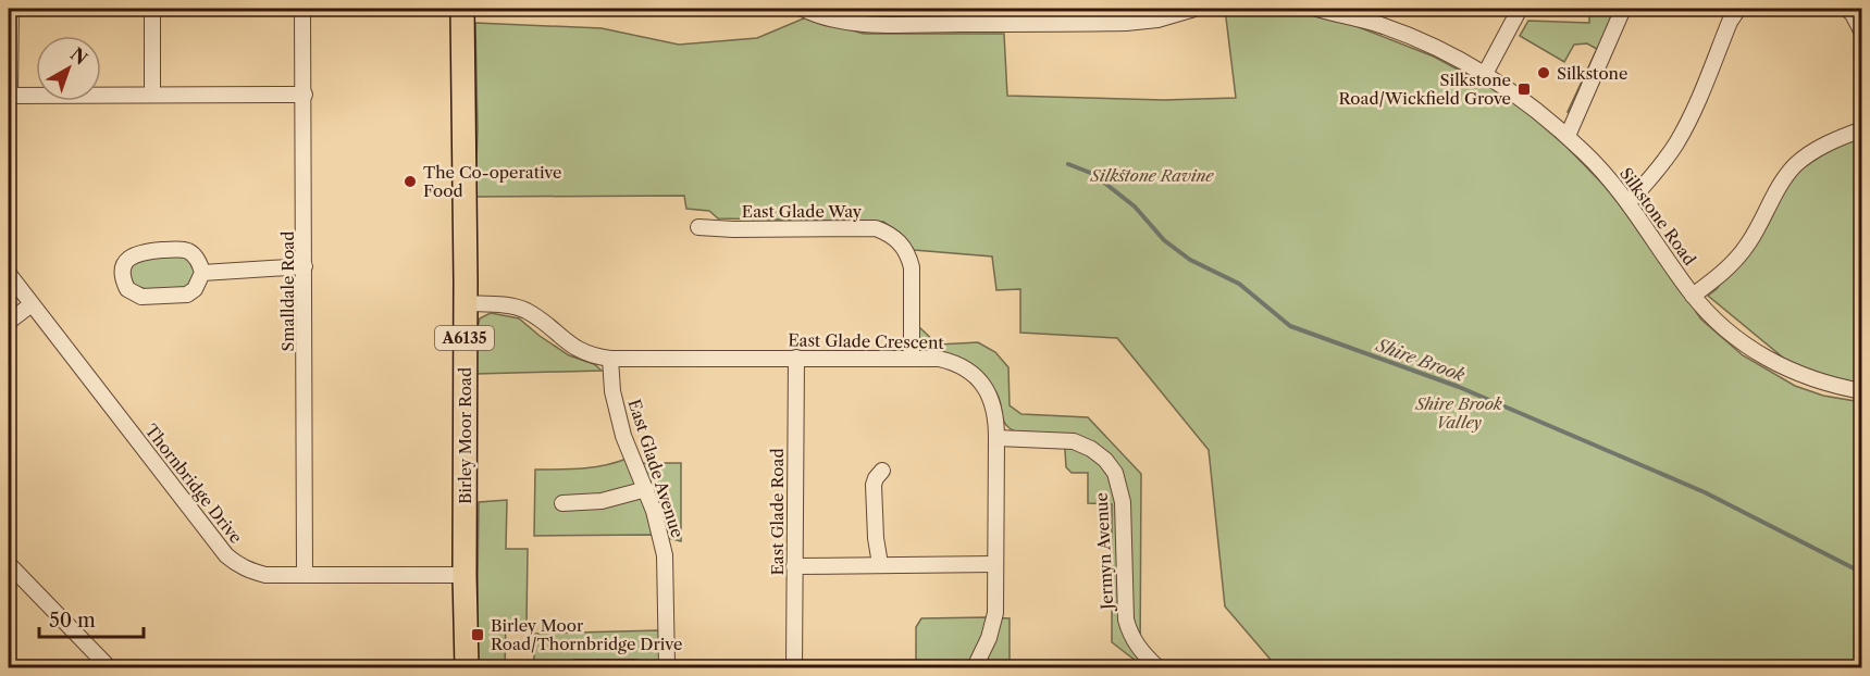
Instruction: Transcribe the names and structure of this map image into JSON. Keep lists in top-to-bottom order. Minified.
{"streets":{"main road":["A6135","Birley Moor Road"],"street":["East Glade Way","Silkstone Road","Smalldale Road","East Glade Crescent","East Glade Avenue","Thornbridge Drive","East Glade Road","Jermyn Avenue"]},"crossings":[["East Glade Way","East Glade Crescent"],["Smalldale Road","Thornbridge Drive"],["East Glade Crescent","Birley Moor Road"],["East Glade Crescent","East Glade Avenue"],["East Glade Crescent","East Glade Road"],["East Glade Crescent","Jermyn Avenue"],["Birley Moor Road","Thornbridge Drive"]],"water":["Shire Brook"],"parks":["Silkstone Ravine","Shire Brook Valley"],"places":{"other":["Silkstone","The Co-operative Food"],"transit":["Silkstone Road/Wickfield Grove","Birley Moor Road/Thornbridge Drive"]},"scale_bar":"50 m","north":"top right"}
